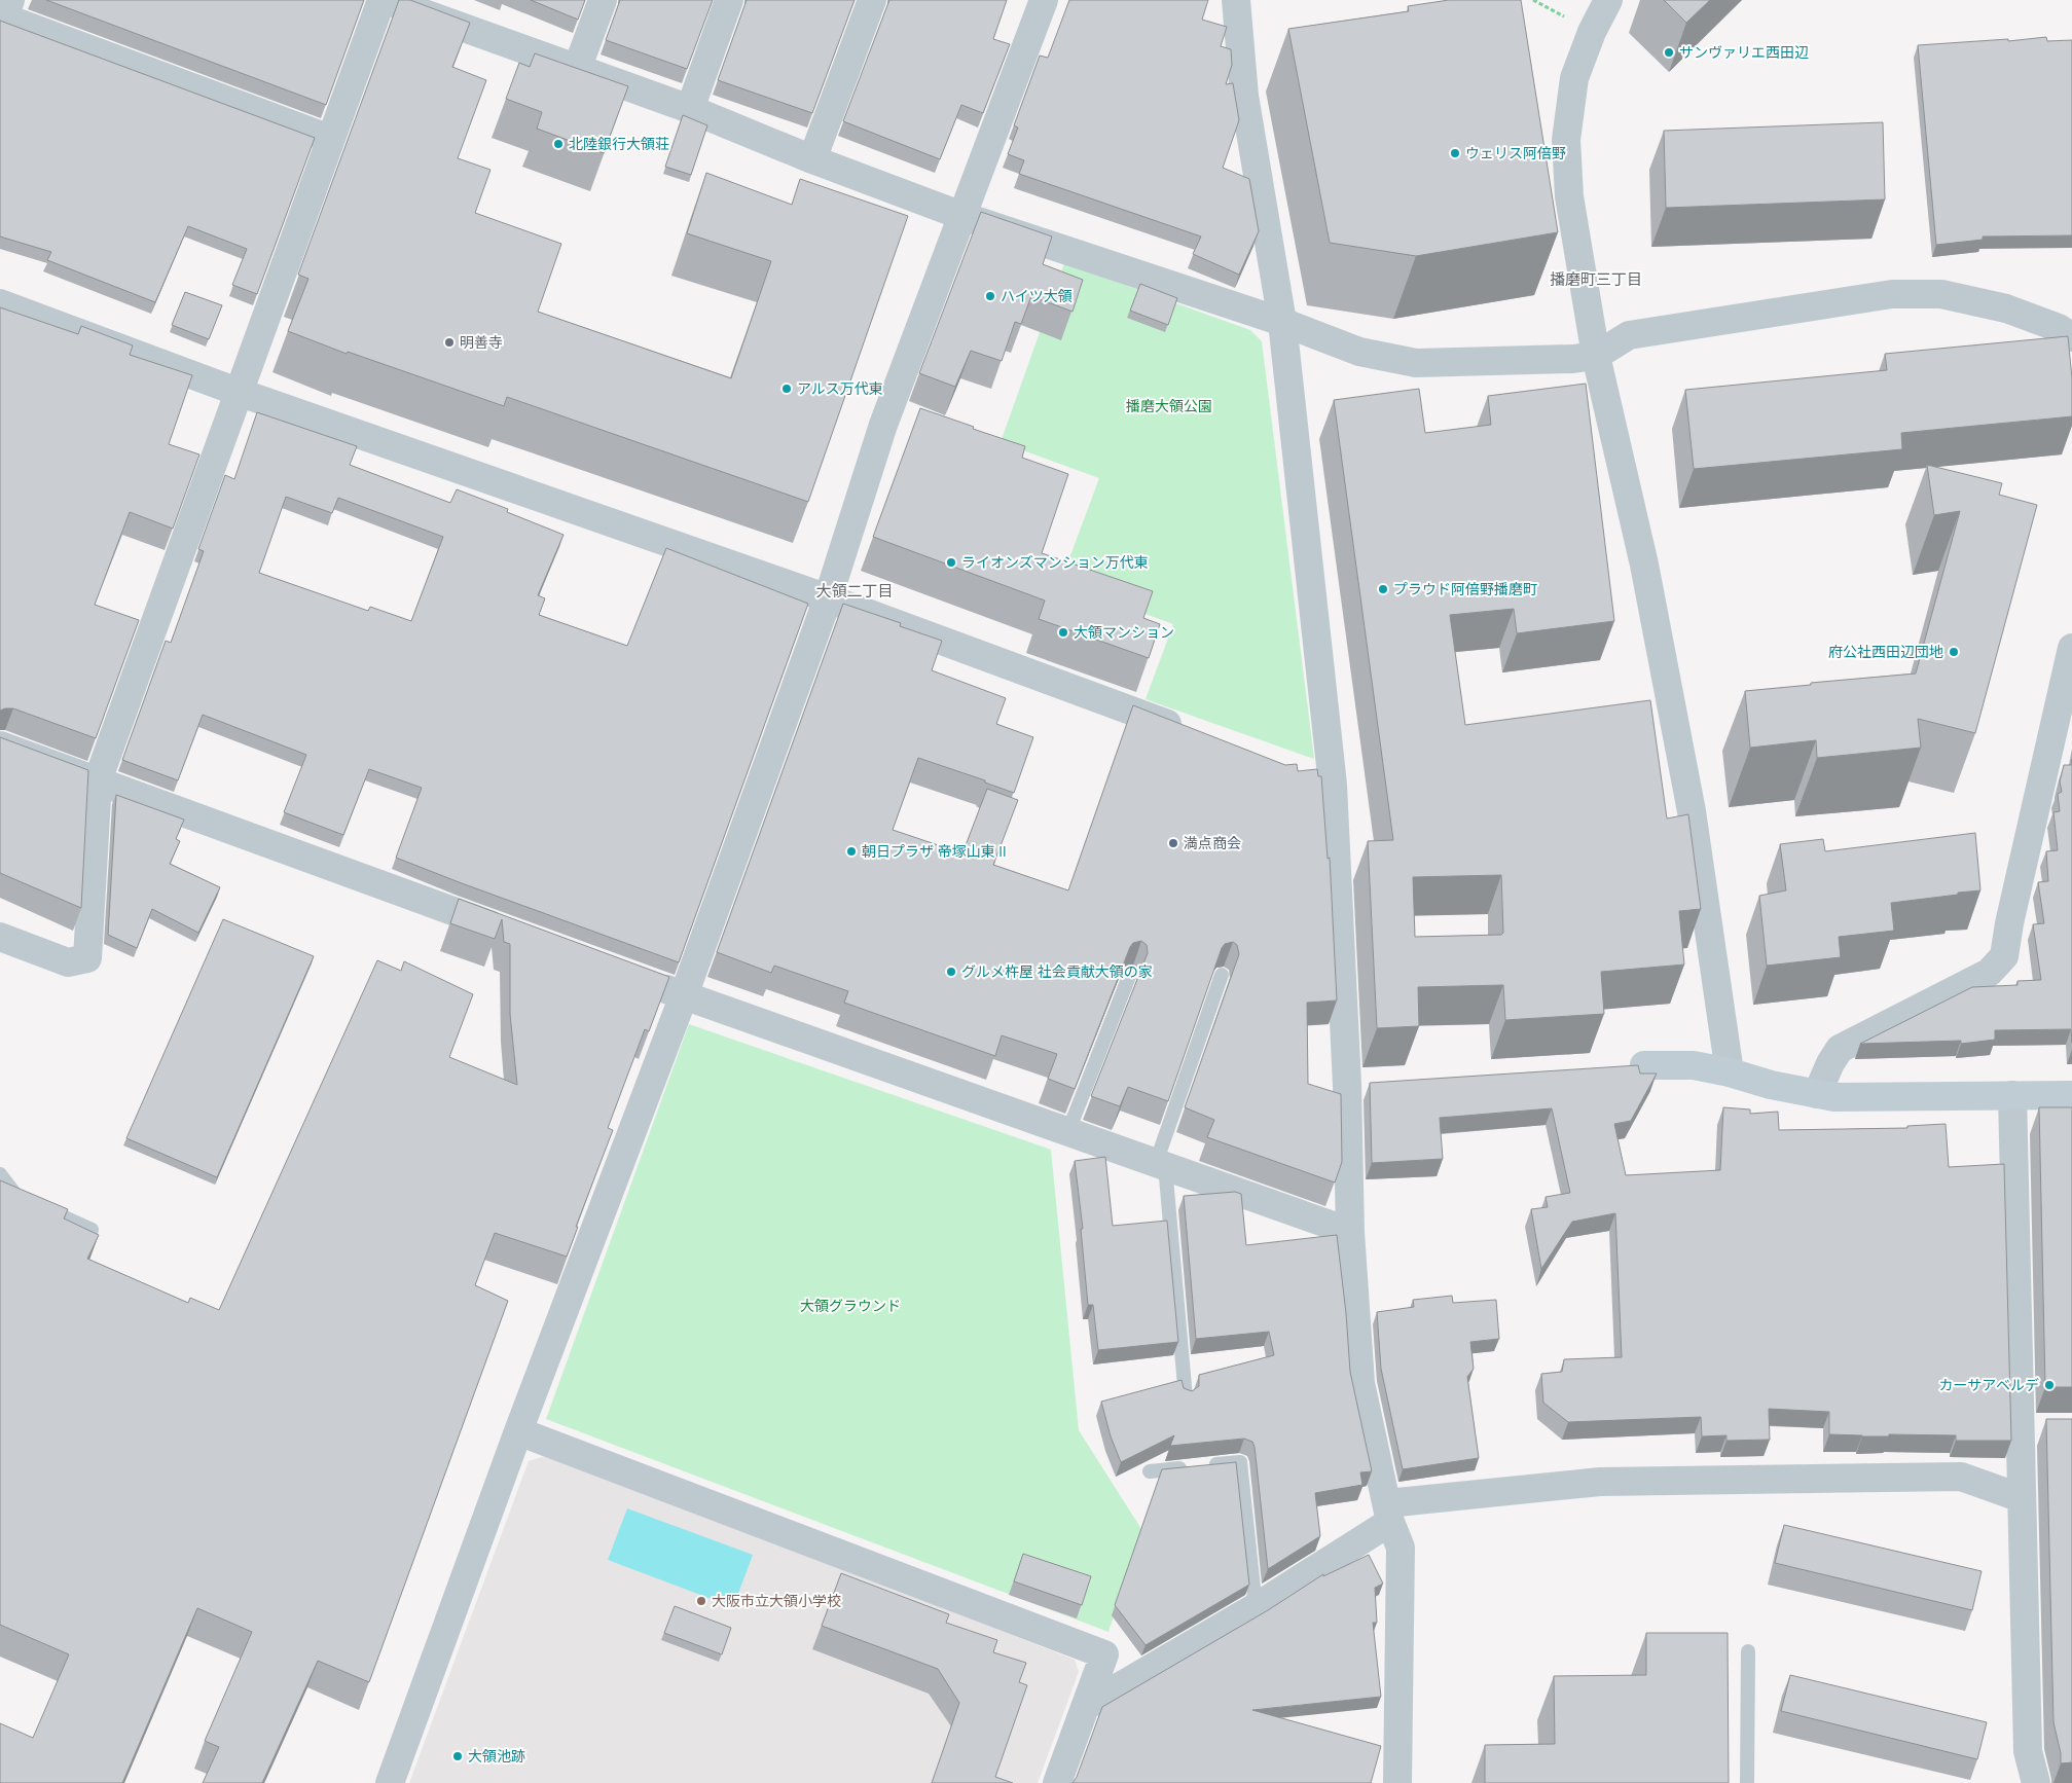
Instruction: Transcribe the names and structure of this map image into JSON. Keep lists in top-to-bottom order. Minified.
{"districts":["播磨町三丁目","大領二丁目"],"parks":["播磨大領公園","大領グラウンド"],"places":["サンヴァリエ西田辺","北陸銀行大領荘","ウェリス阿倍野","ハイツ大領","明善寺","アルス万代東","ライオンズマンション万代東","プラウド阿倍野播磨町","大領マンション","府公社西田辺団地","満点商会","朝日プラザ 帝塚山東 II","グルメ杵屋 社会貢献大領の家","カーサアベルデ","大阪市立大領小学校","大領池跡"]}
